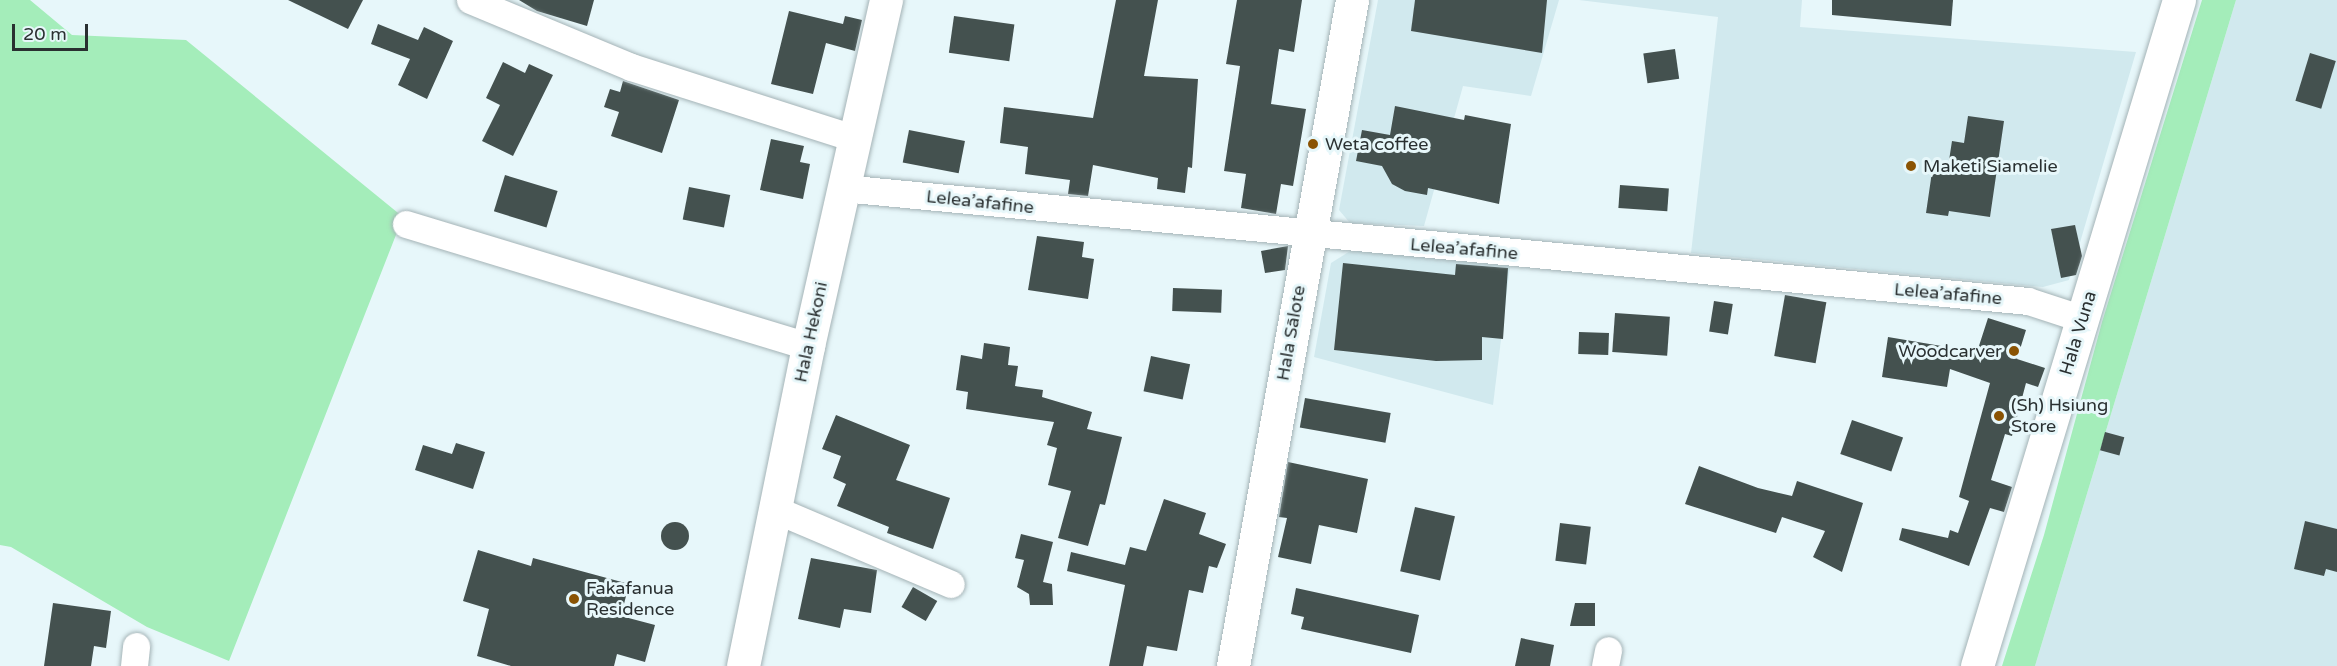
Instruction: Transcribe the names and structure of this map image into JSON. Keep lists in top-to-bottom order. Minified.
{"streets":{"main road":["Hala Hekoni","Hala Sālote","Hala Vuna"],"street":["Lelea’afafine"]},"crossings":[["Lelea’afafine","Hala Hekoni"],["Lelea’afafine","Hala Sālote"],["Lelea’afafine","Hala Vuna"]],"places":["Weta coffee","Maketi Siamelie","Woodcarver","(Sh) Hsiung Store","Fakafanua Residence"],"scale_bar":"20 m"}
